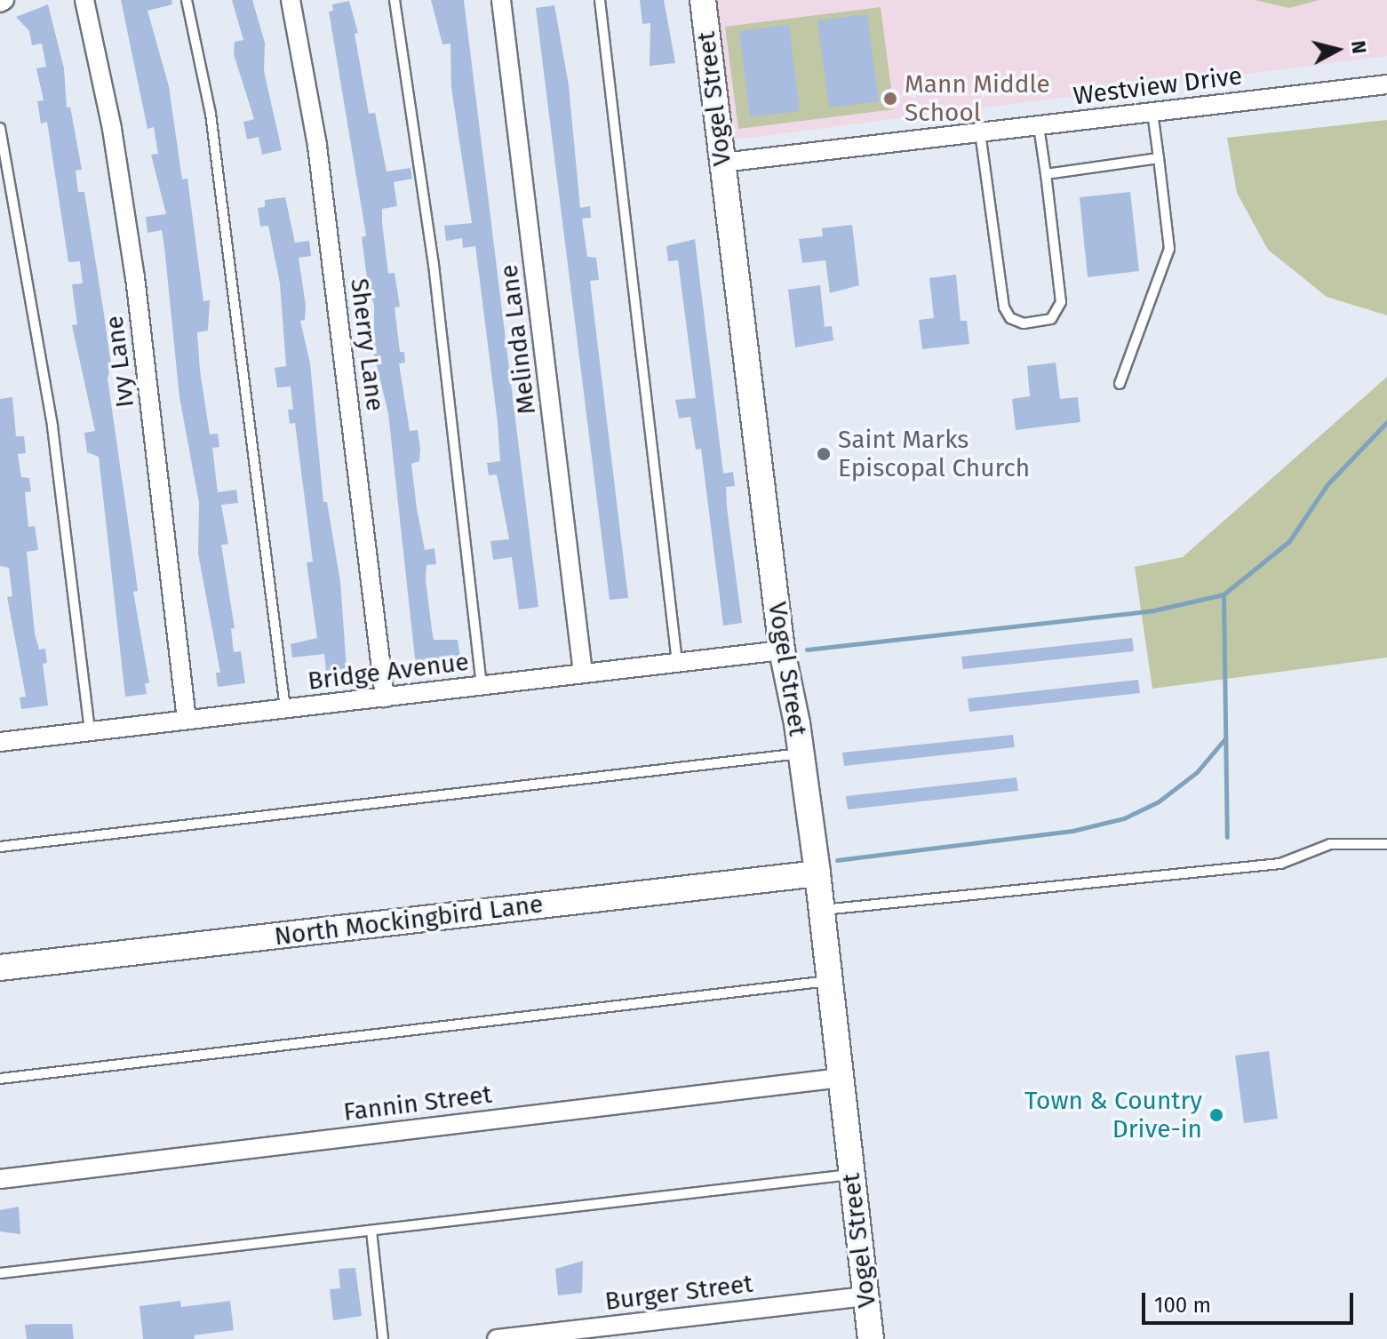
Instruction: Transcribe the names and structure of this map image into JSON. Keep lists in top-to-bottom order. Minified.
{"streets":{"street":["Westview Drive","Vogel Street","Melinda Lane","Sherry Lane","Ivy Lane","Bridge Avenue","North Mockingbird Lane","Fannin Street","Burger Street"]},"crossings":[["Westview Drive","Vogel Street"],["Vogel Street","Bridge Avenue"],["Vogel Street","North Mockingbird Lane"],["Vogel Street","Fannin Street"],["Vogel Street","Burger Street"],["Melinda Lane","Bridge Avenue"],["Sherry Lane","Bridge Avenue"],["Ivy Lane","Bridge Avenue"]],"places":["Mann Middle School","Saint Marks Episcopal Church","Town & Country Drive-in"],"scale_bar":"100 m","north":"right"}
